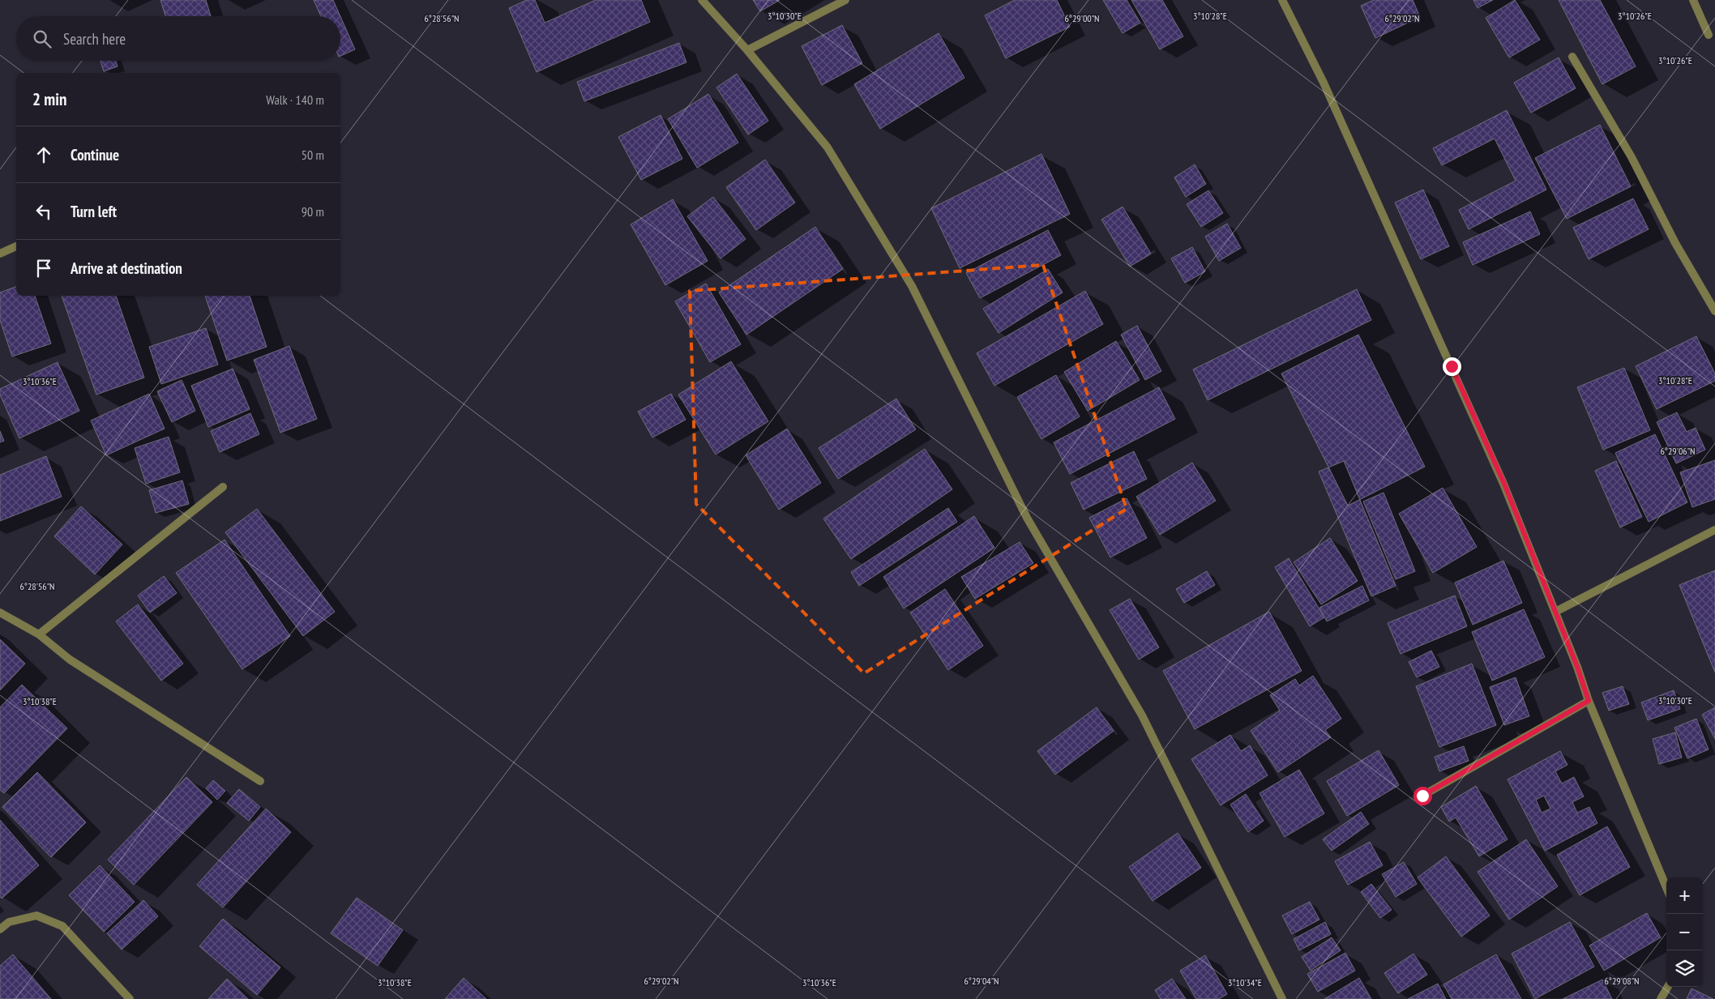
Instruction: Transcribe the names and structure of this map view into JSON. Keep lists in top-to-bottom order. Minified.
{"page":{"search":"Search here","heading":["2 min","Walk · 140 m"],"list":[["Continue","50 m"],["Turn left","90 m"],"Arrive at destination"],"map_buttons":["+","−"]},"coordinates":["3°10'30\"E","3°10'28\"E","3°10'26\"E","6°28'56\"N","6°29'00\"N","6°29'02\"N","3°10'36\"E","6°29'06\"N","3°10'38\"E","6°29'04\"N","6°29'08\"N","3°10'34\"E"]}
